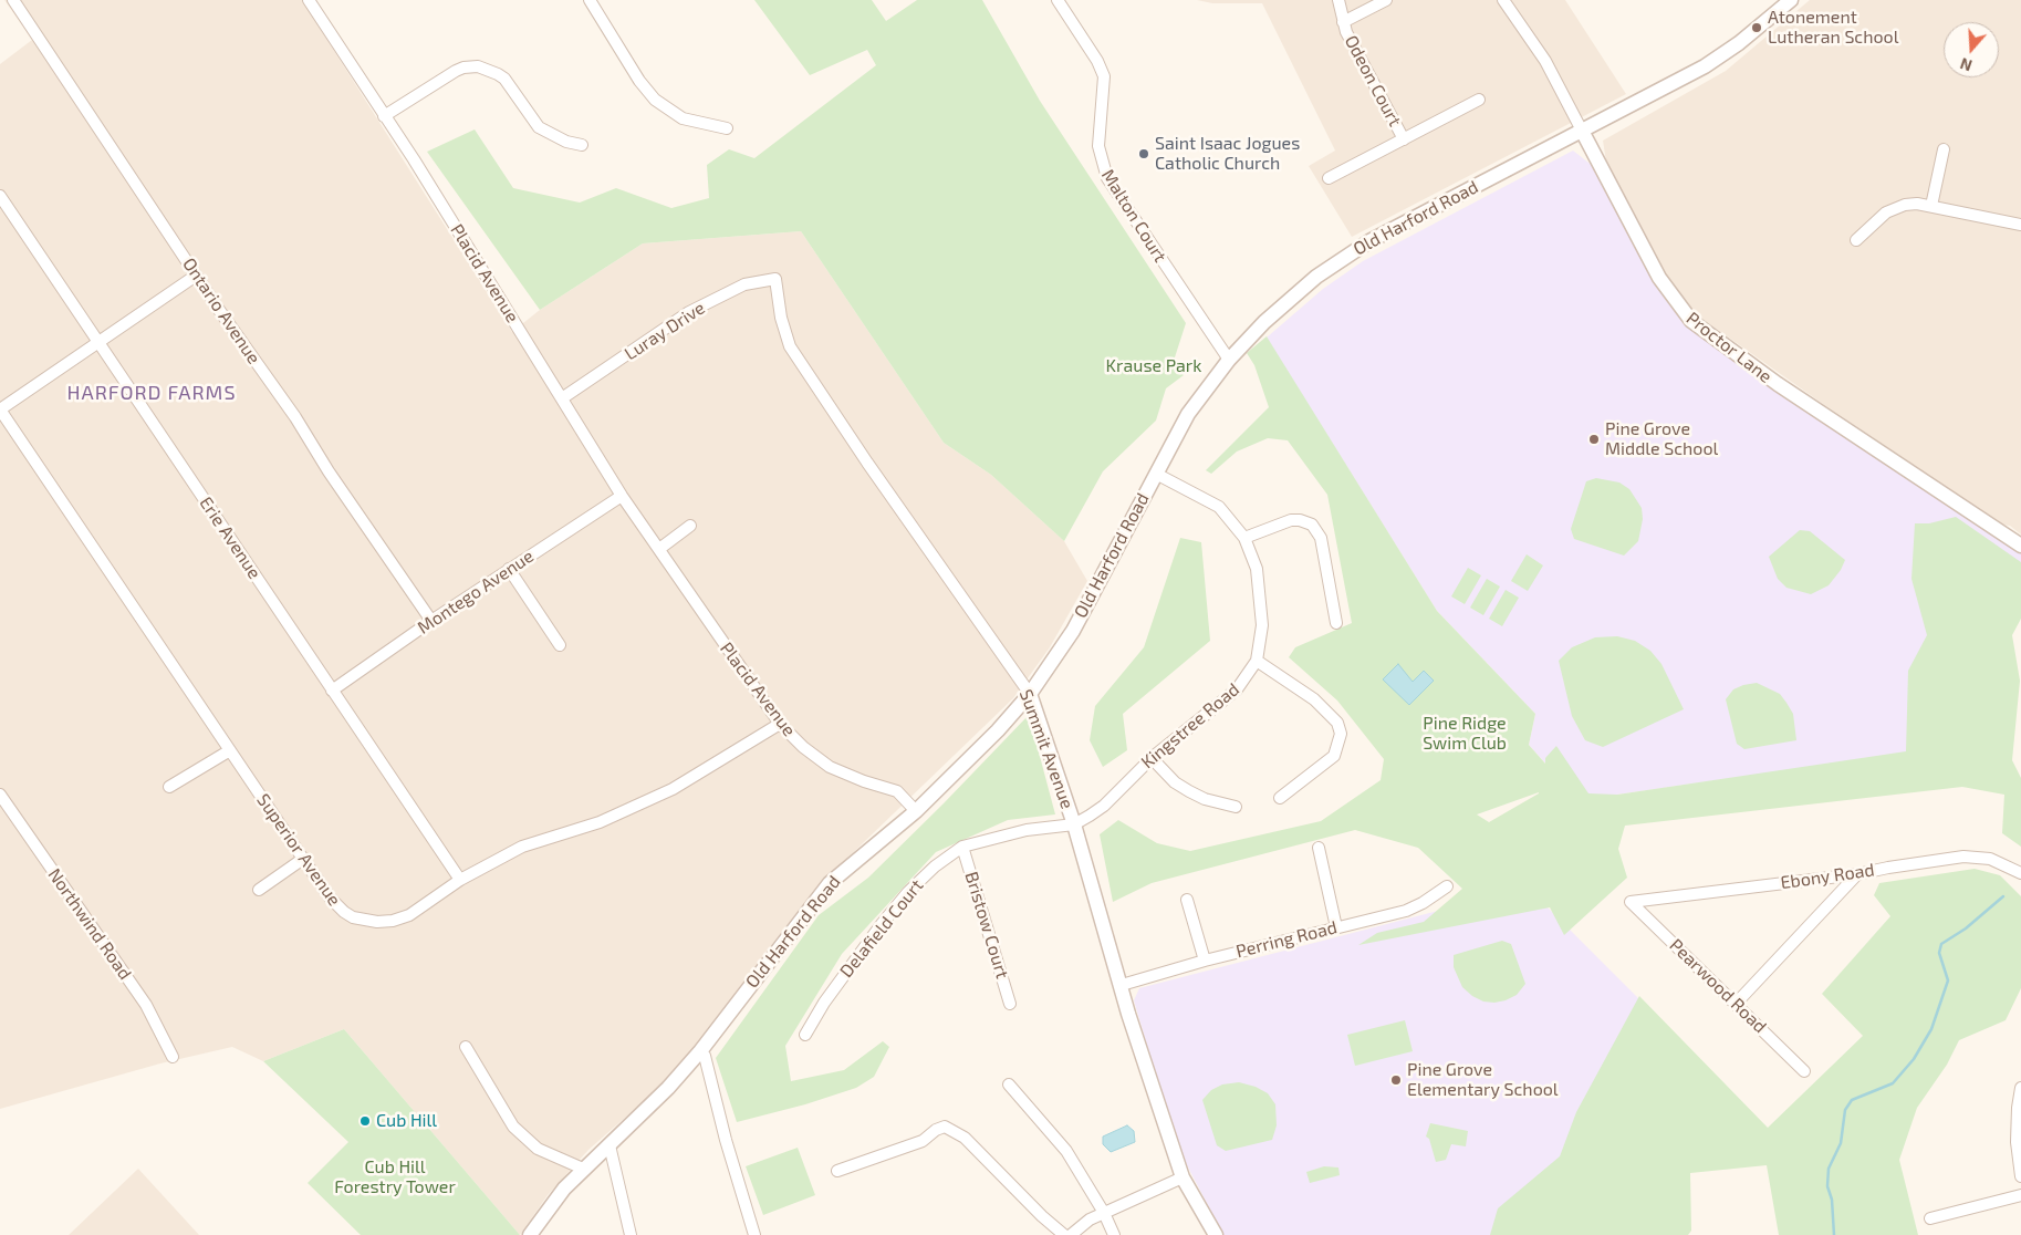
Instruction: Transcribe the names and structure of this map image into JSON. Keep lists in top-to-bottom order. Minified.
{"streets":{"street":["Odeon Court","Malton Court","Old Harford Road","Placid Avenue","Ontario Avenue","Luray Drive","Proctor Lane","Erie Avenue","Montego Avenue","Kingstree Road","Summit Avenue","Superior Avenue","Ebony Road","Northwind Road","Bristow Court","Delafield Court","Perring Road","Pearwood Road"]},"crossings":[["Malton Court","Old Harford Road"],["Old Harford Road","Placid Avenue"],["Old Harford Road","Proctor Lane"],["Old Harford Road","Kingstree Road"],["Old Harford Road","Summit Avenue"],["Placid Avenue","Luray Drive"],["Placid Avenue","Montego Avenue"],["Placid Avenue","Superior Avenue"],["Ontario Avenue","Montego Avenue"],["Luray Drive","Summit Avenue"],["Erie Avenue","Montego Avenue"],["Erie Avenue","Superior Avenue"],["Kingstree Road","Summit Avenue"],["Kingstree Road","Delafield Court"],["Summit Avenue","Delafield Court"],["Summit Avenue","Perring Road"],["Ebony Road","Pearwood Road"],["Bristow Court","Delafield Court"]],"districts":["HARFORD FARMS"],"parks":["Krause Park","Pine Ridge Swim Club","Cub Hill Forestry Tower"],"places":["Atonement Lutheran School","Saint Isaac Jogues Catholic Church","Pine Grove Middle School","Pine Grove Elementary School","Cub Hill"],"north":"bottom"}
